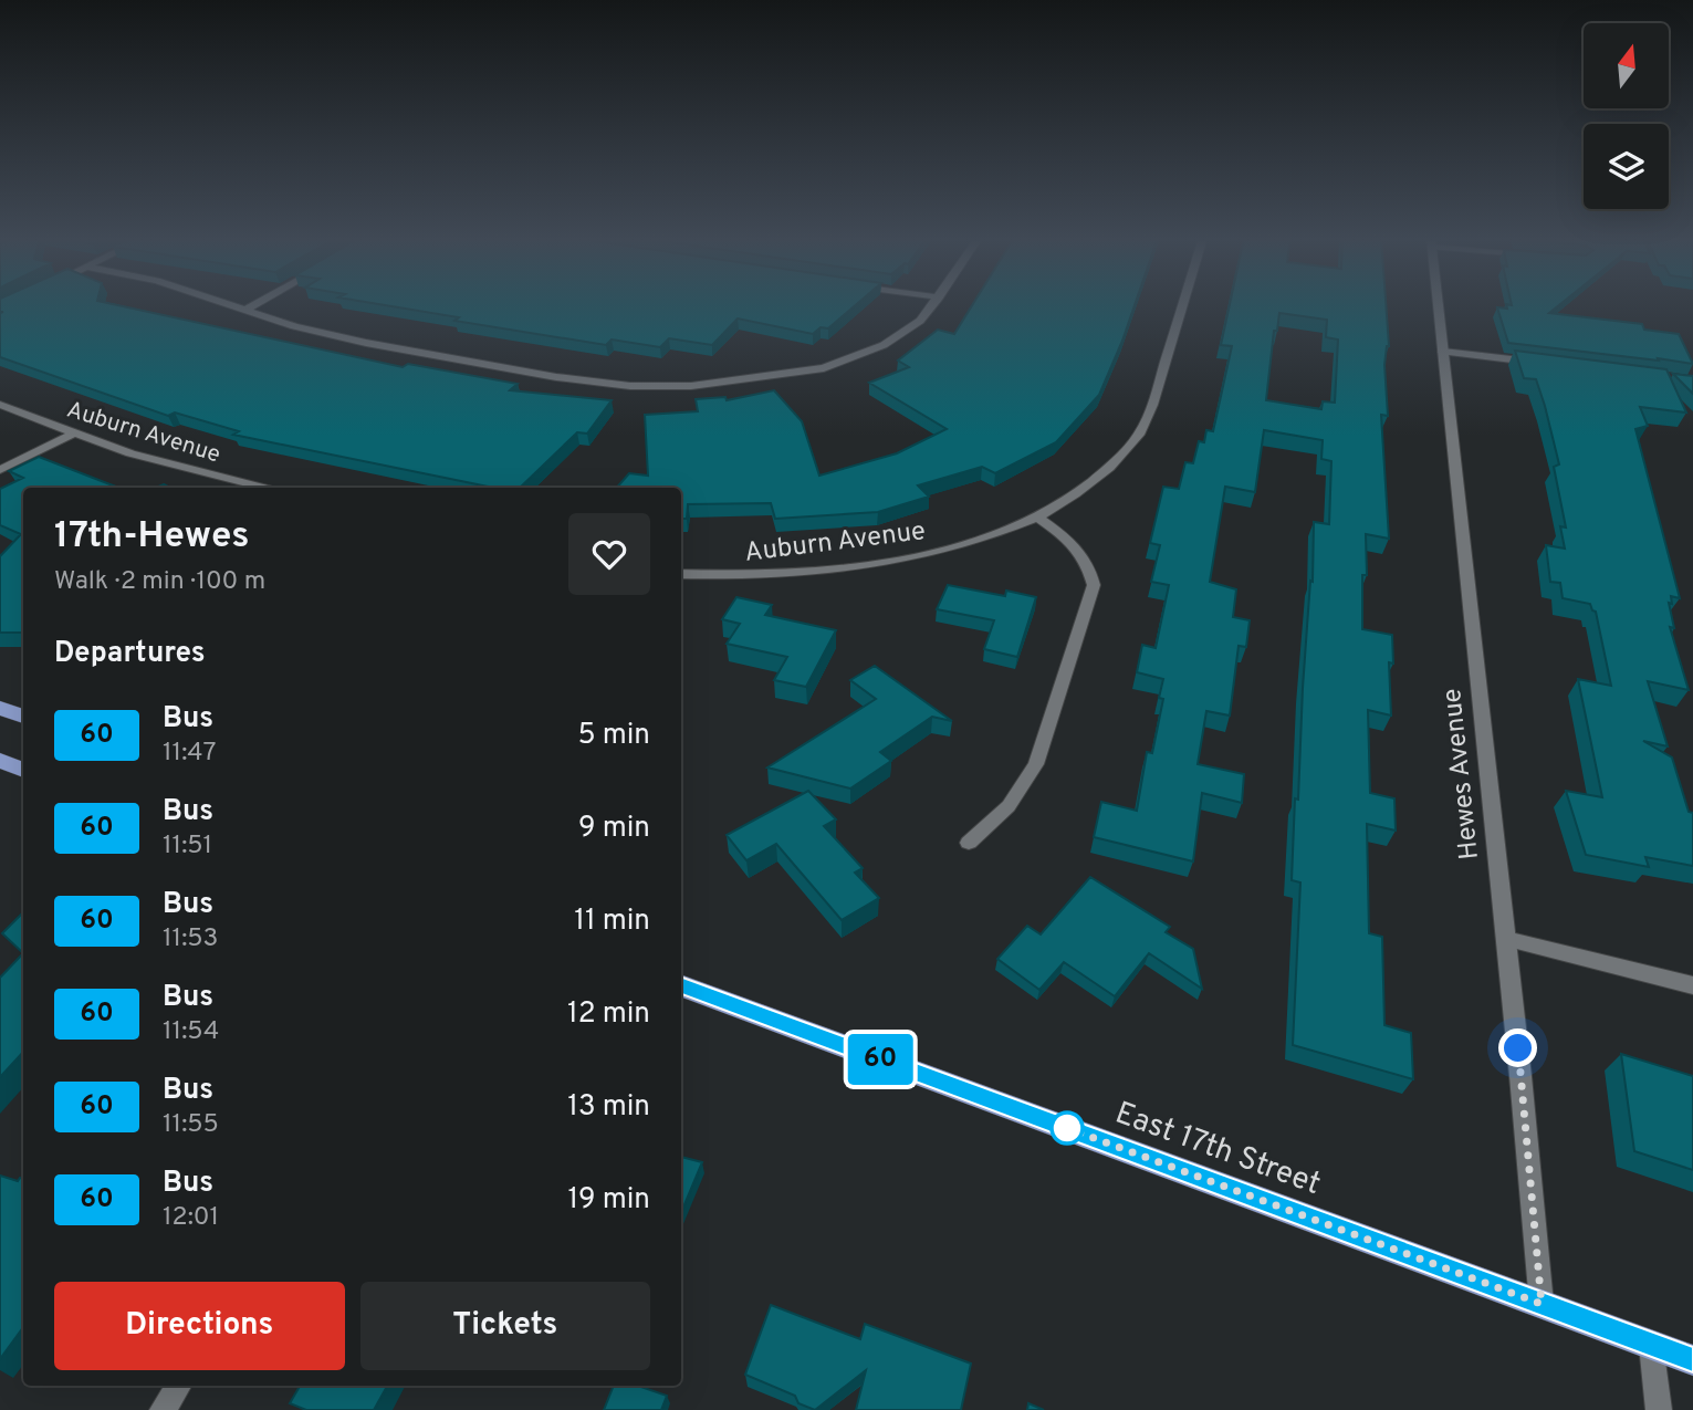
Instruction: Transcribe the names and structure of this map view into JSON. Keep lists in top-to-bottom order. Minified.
{"streets":{"main road":["East 17th Street"],"street":["Auburn Avenue","Hewes Avenue"]},"crossings":[["Hewes Avenue","East 17th Street"]],"lines":["bus line 60"],"north":"top","page":{"on_map":"60","heading":[["17th-Hewes","Walk · 2 min · 100 m"],"Departures"],"list":[{"mark":"60","name":"Bus","note":"11:47","value":"5 min"},{"mark":"60","name":"Bus","note":"11:51","value":"9 min"},{"mark":"60","name":"Bus","note":"11:53","value":"11 min"},{"mark":"60","name":"Bus","note":"11:54","value":"12 min"},{"mark":"60","name":"Bus","note":"11:55","value":"13 min"},{"mark":"60","name":"Bus","note":"12:01","value":"19 min"}],"buttons":["Directions","Tickets"]}}
